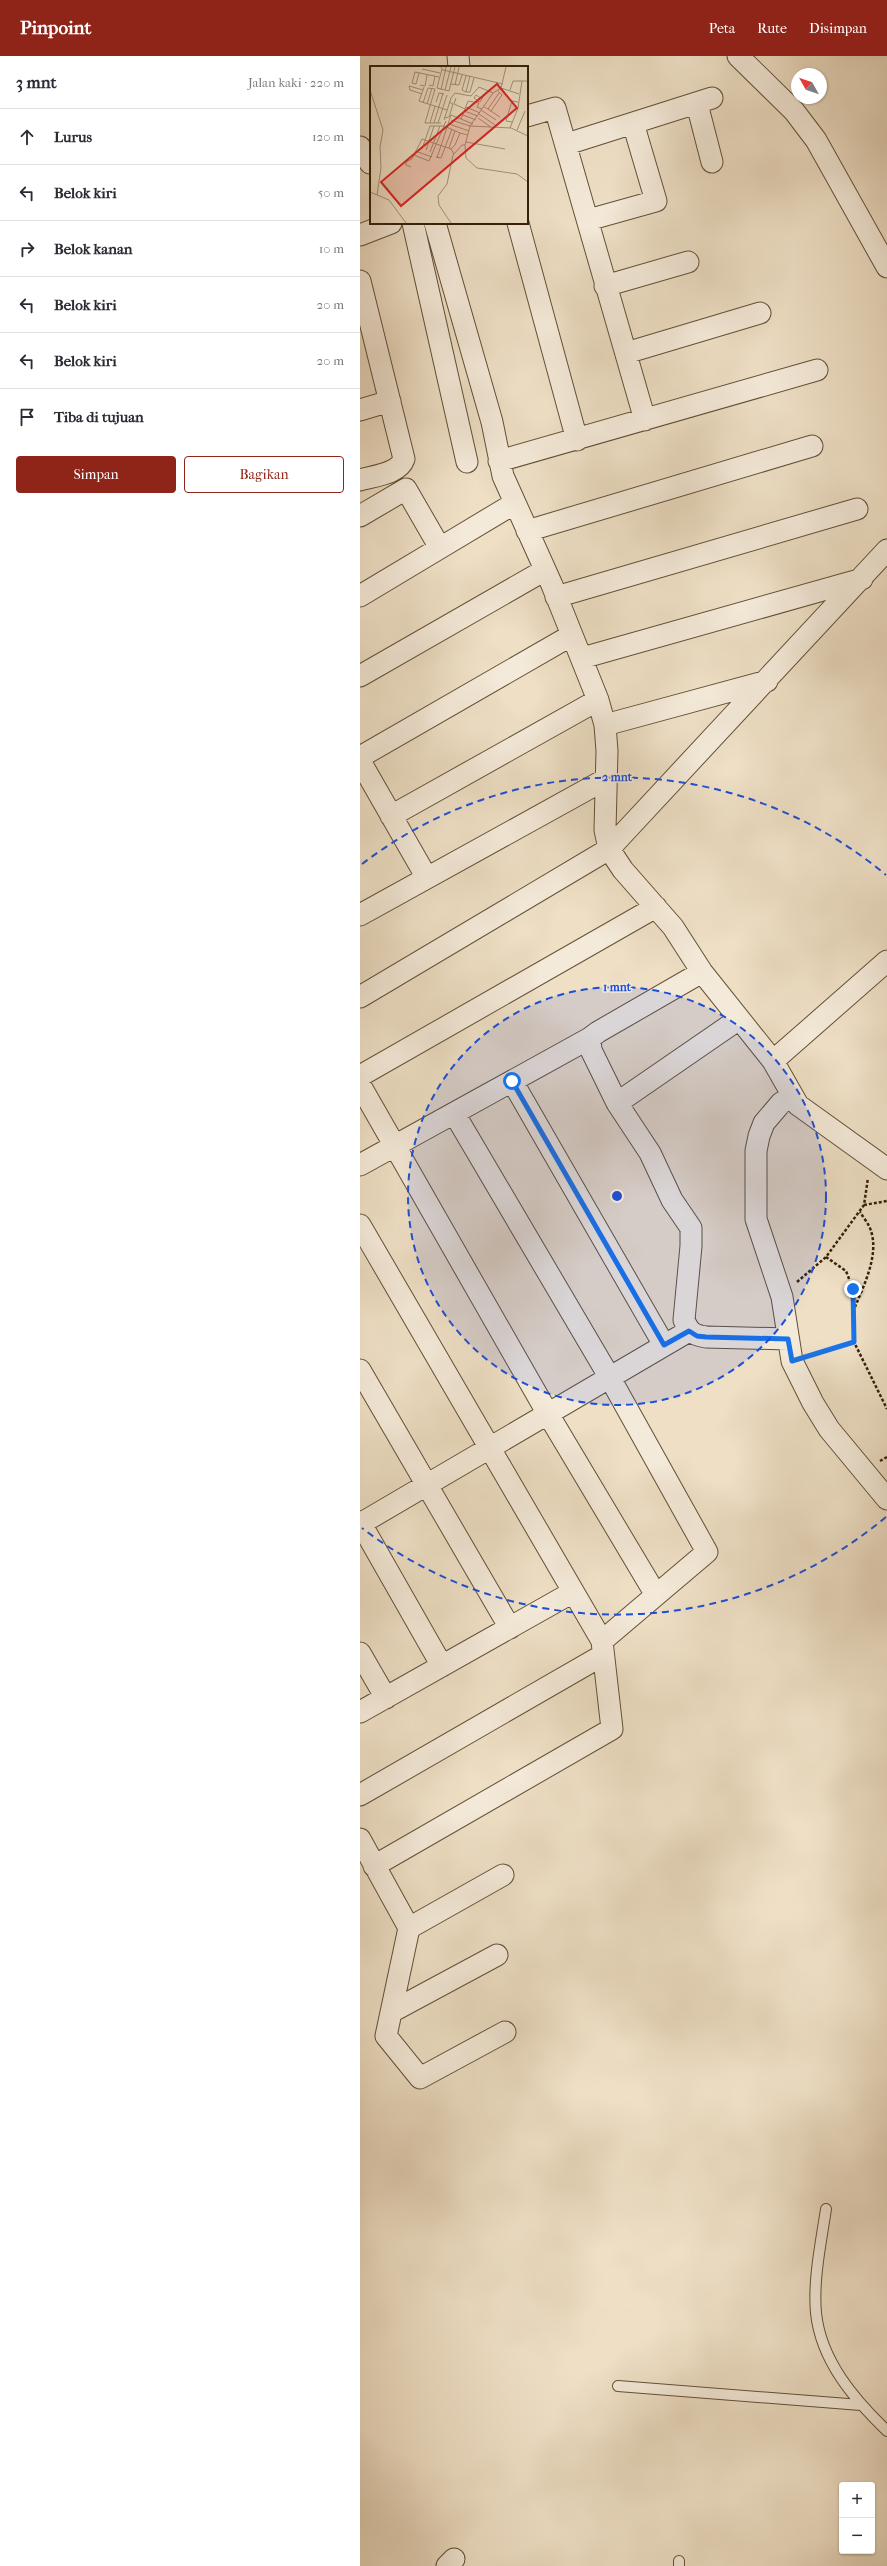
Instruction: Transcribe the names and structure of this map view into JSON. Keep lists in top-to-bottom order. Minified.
{"north":"top left","page":{"header":"Pinpoint","nav":["Peta","Rute","Disimpan"],"heading":["3 mnt","Jalan kaki · 220 m"],"list":[["Lurus","120 m"],["Belok kiri","50 m"],["Belok kanan","10 m"],["Belok kiri","20 m"],["Belok kiri","20 m"],"Tiba di tujuan"],"buttons":["Simpan","Bagikan"],"map_buttons":["+","−"]},"rings":["2 mnt","1 mnt"]}
